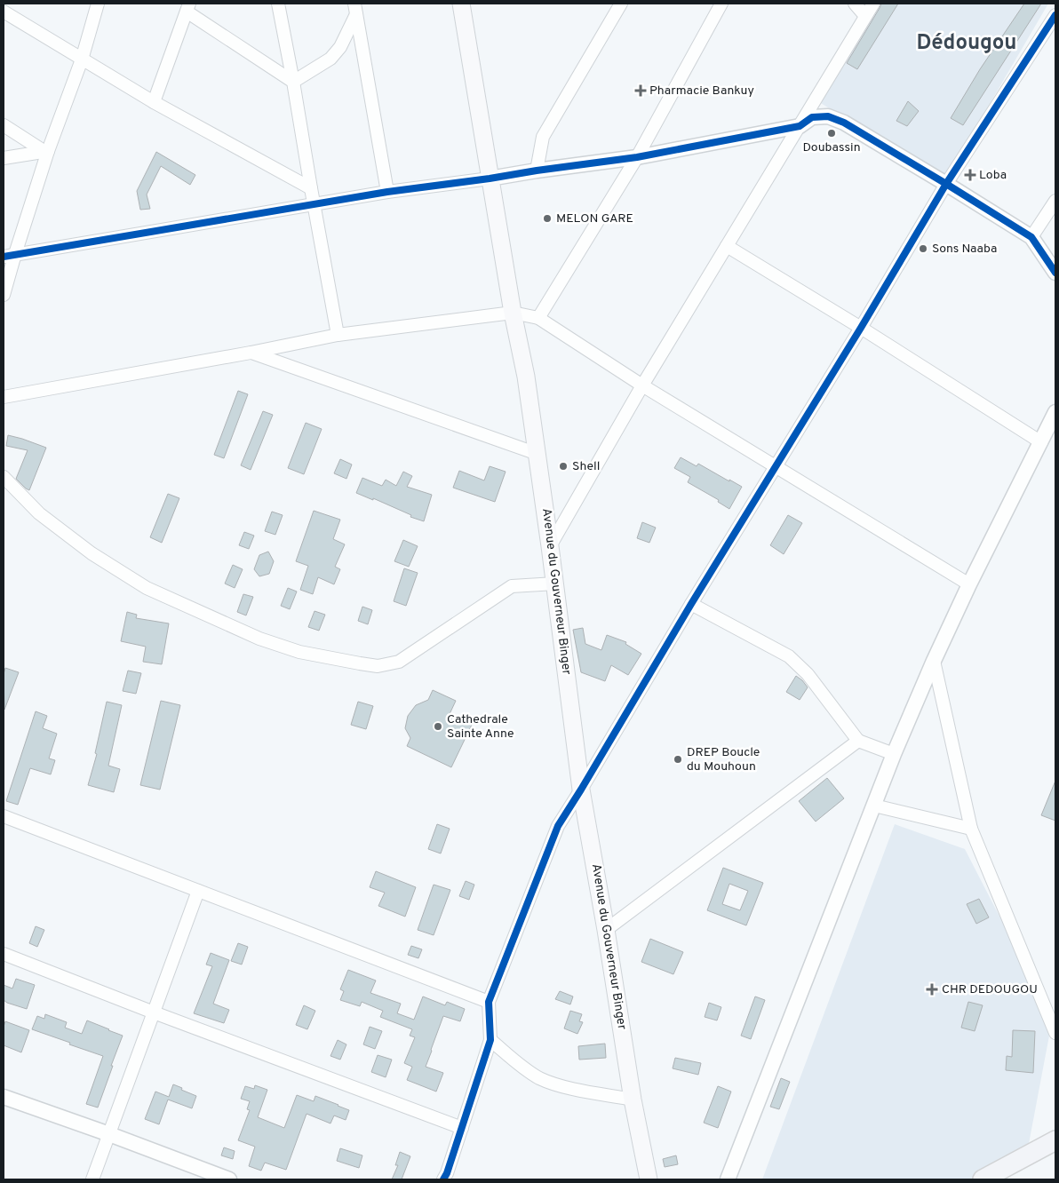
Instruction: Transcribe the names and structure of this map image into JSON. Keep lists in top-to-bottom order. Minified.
{"streets":{"main road":["Avenue du Gouverneur Binger"]},"districts":["Dédougou"],"places":{"health":["Pharmacie Bankuy","Loba","CHR DEDOUGOU"],"other":["Doubassin","MELON GARE","Sons Naaba","Shell","Cathedrale Sainte Anne","DREP Boucle du Mouhoun"]}}
